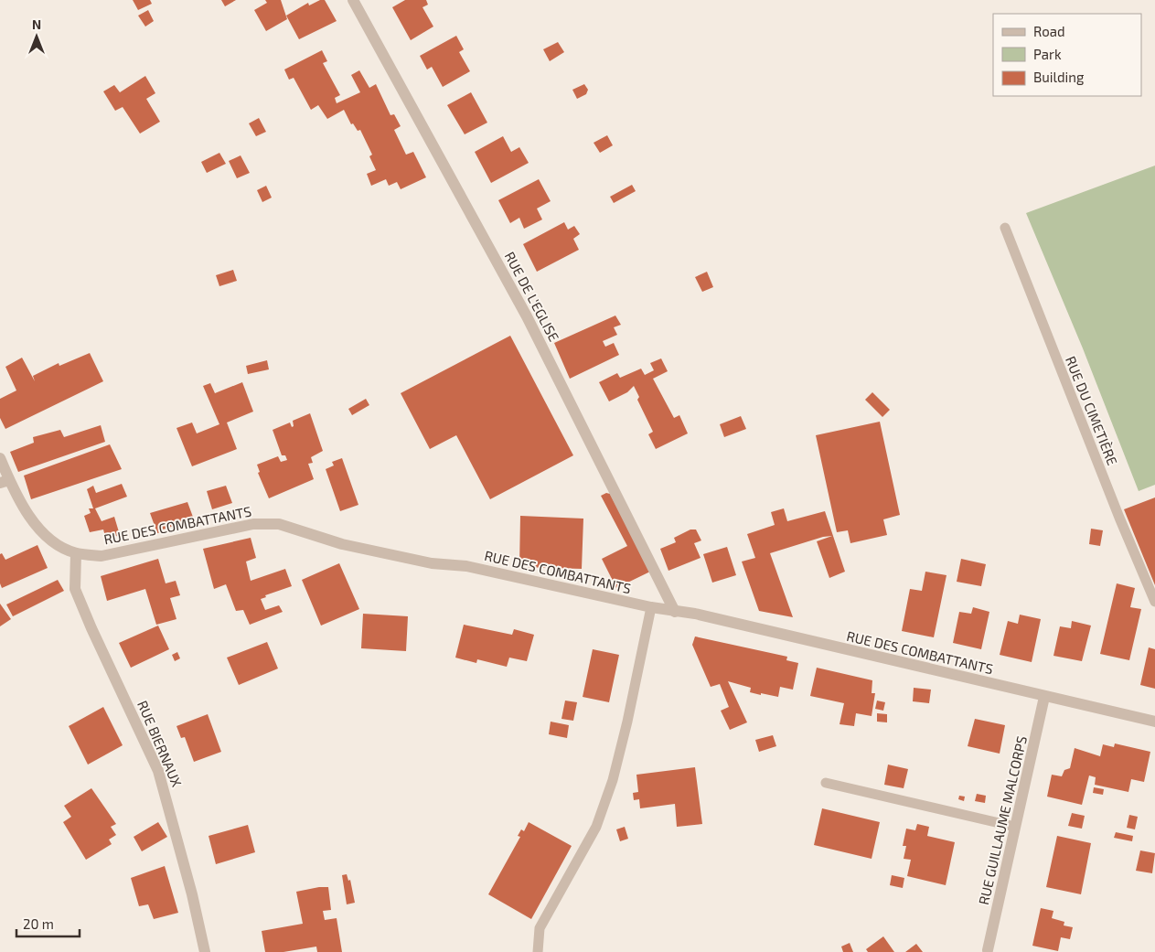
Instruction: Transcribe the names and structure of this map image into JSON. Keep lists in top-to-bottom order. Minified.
{"streets":{"street":["RUE DE L'EGLISE","RUE DES COMBATTANTS","RUE BIERNAUX","RUE GUILLAUME MALCORPS"],"lane":["RUE DU CIMETIÈRE"]},"crossings":[["RUE DE L'EGLISE","RUE DES COMBATTANTS"],["RUE DES COMBATTANTS","RUE BIERNAUX"],["RUE DES COMBATTANTS","RUE GUILLAUME MALCORPS"]],"legend":["Road","Park","Building"],"scale_bar":"20 m","north":"top"}
